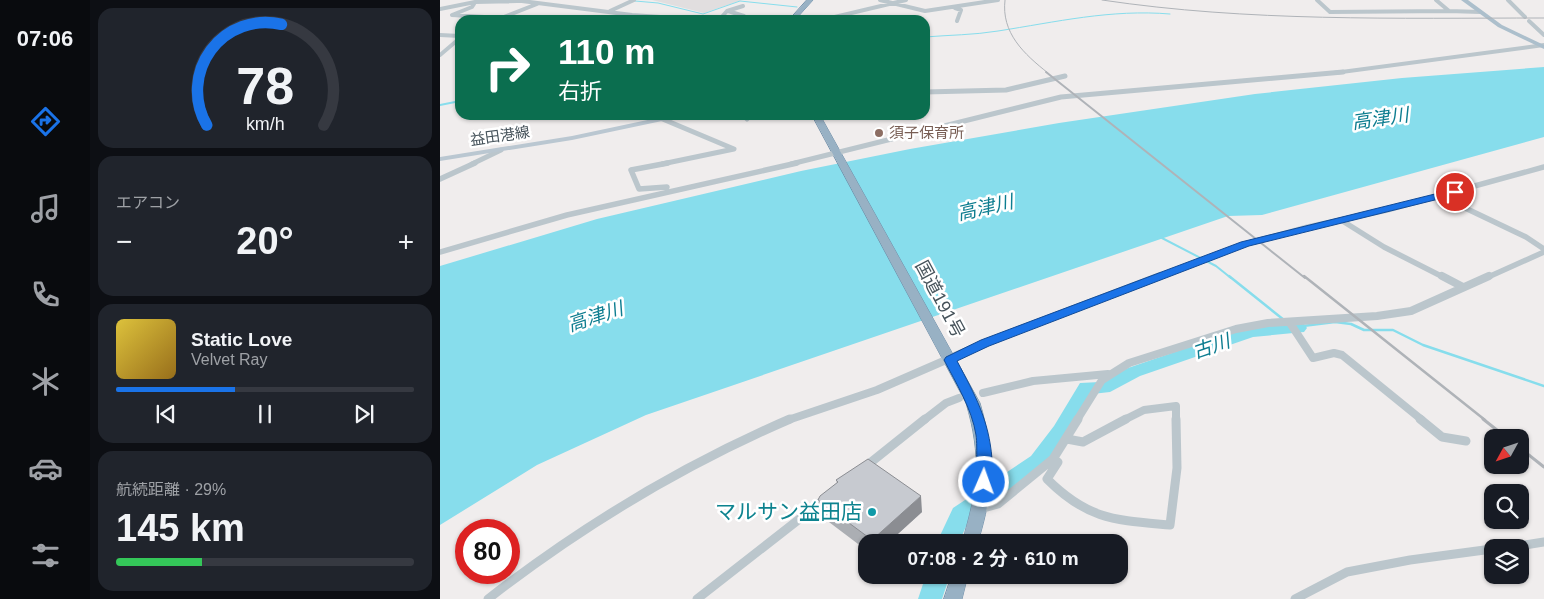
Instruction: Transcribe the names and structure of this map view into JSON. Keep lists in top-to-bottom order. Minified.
{"streets":{"highway":["国道191号"],"main road":["益田港線"]},"water":["高津川","古川"],"places":["須子保育所","マルサン益田店"],"north":"bottom left","page":{"tabs":"07:06","turn":["110 m","右折"],"tile":["エアコン",["航続距離 · 29%","145 km"]],"heat":["−","20°","+"],"song":["Static Love","Velvet Ray"],"limit":"80","trip":"07:08 · 2 分 · 610 m","gauge":["78","km/h"]}}
